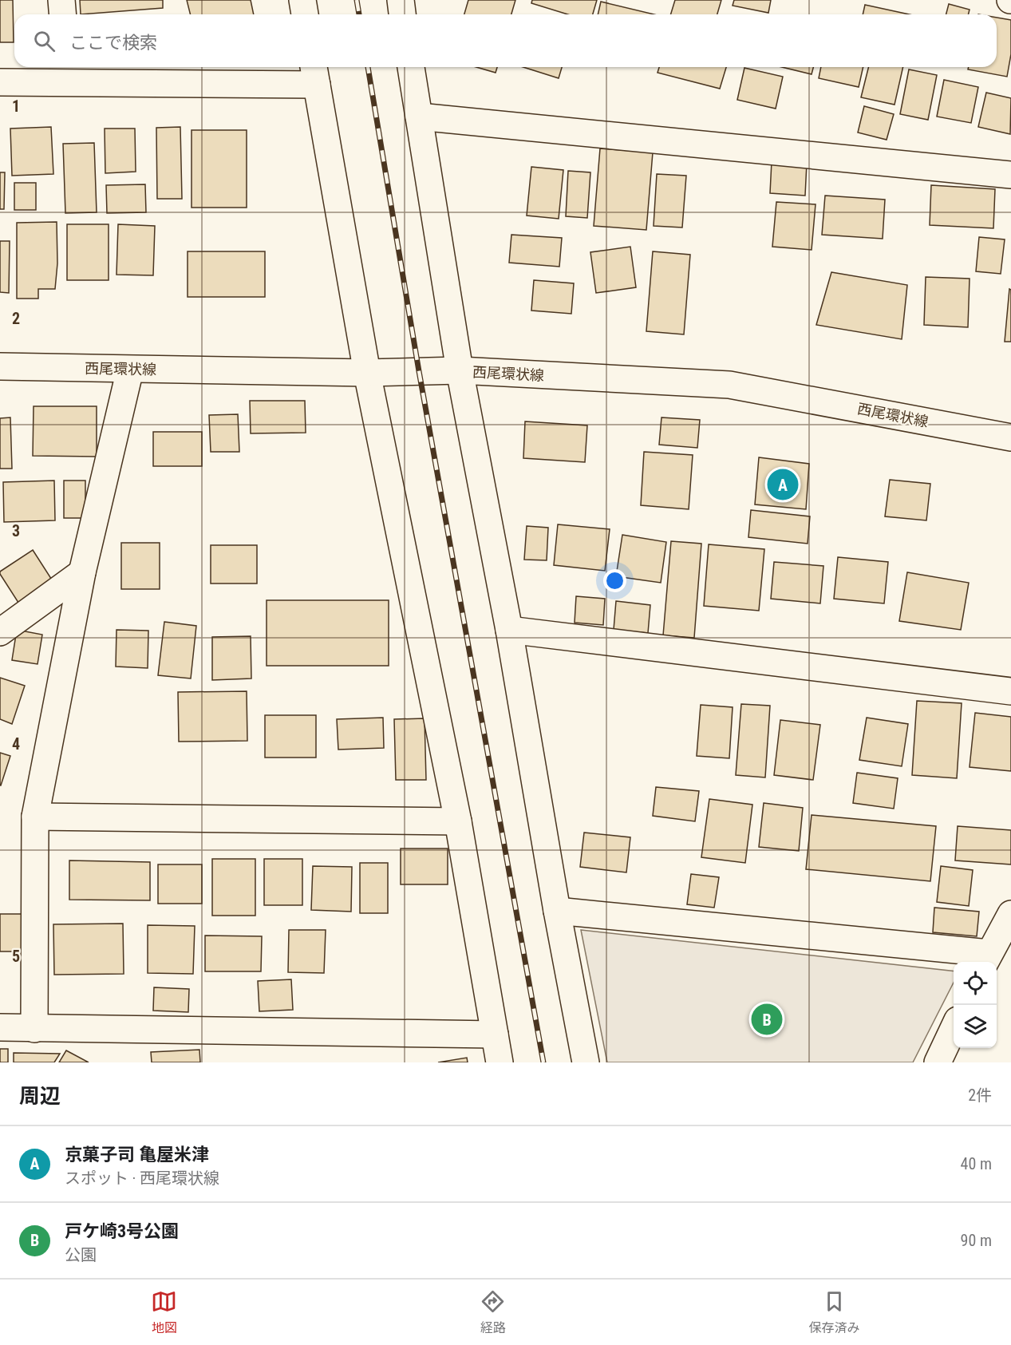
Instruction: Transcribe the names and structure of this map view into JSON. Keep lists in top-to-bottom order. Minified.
{"streets":{"street":["西尾環状線"]},"page":{"search":"ここで検索","pins":["A","B"],"heading":["周辺","2件"],"list":[{"mark":"A","name":"京菓子司 亀屋米津","note":"スポット · 西尾環状線","value":"40 m"},{"mark":"B","name":"戸ケ崎3号公園","note":"公園","value":"90 m"}],"nav":["地図","経路","保存済み"]},"grid":{"rows":["1","2","3","4","5"]}}
